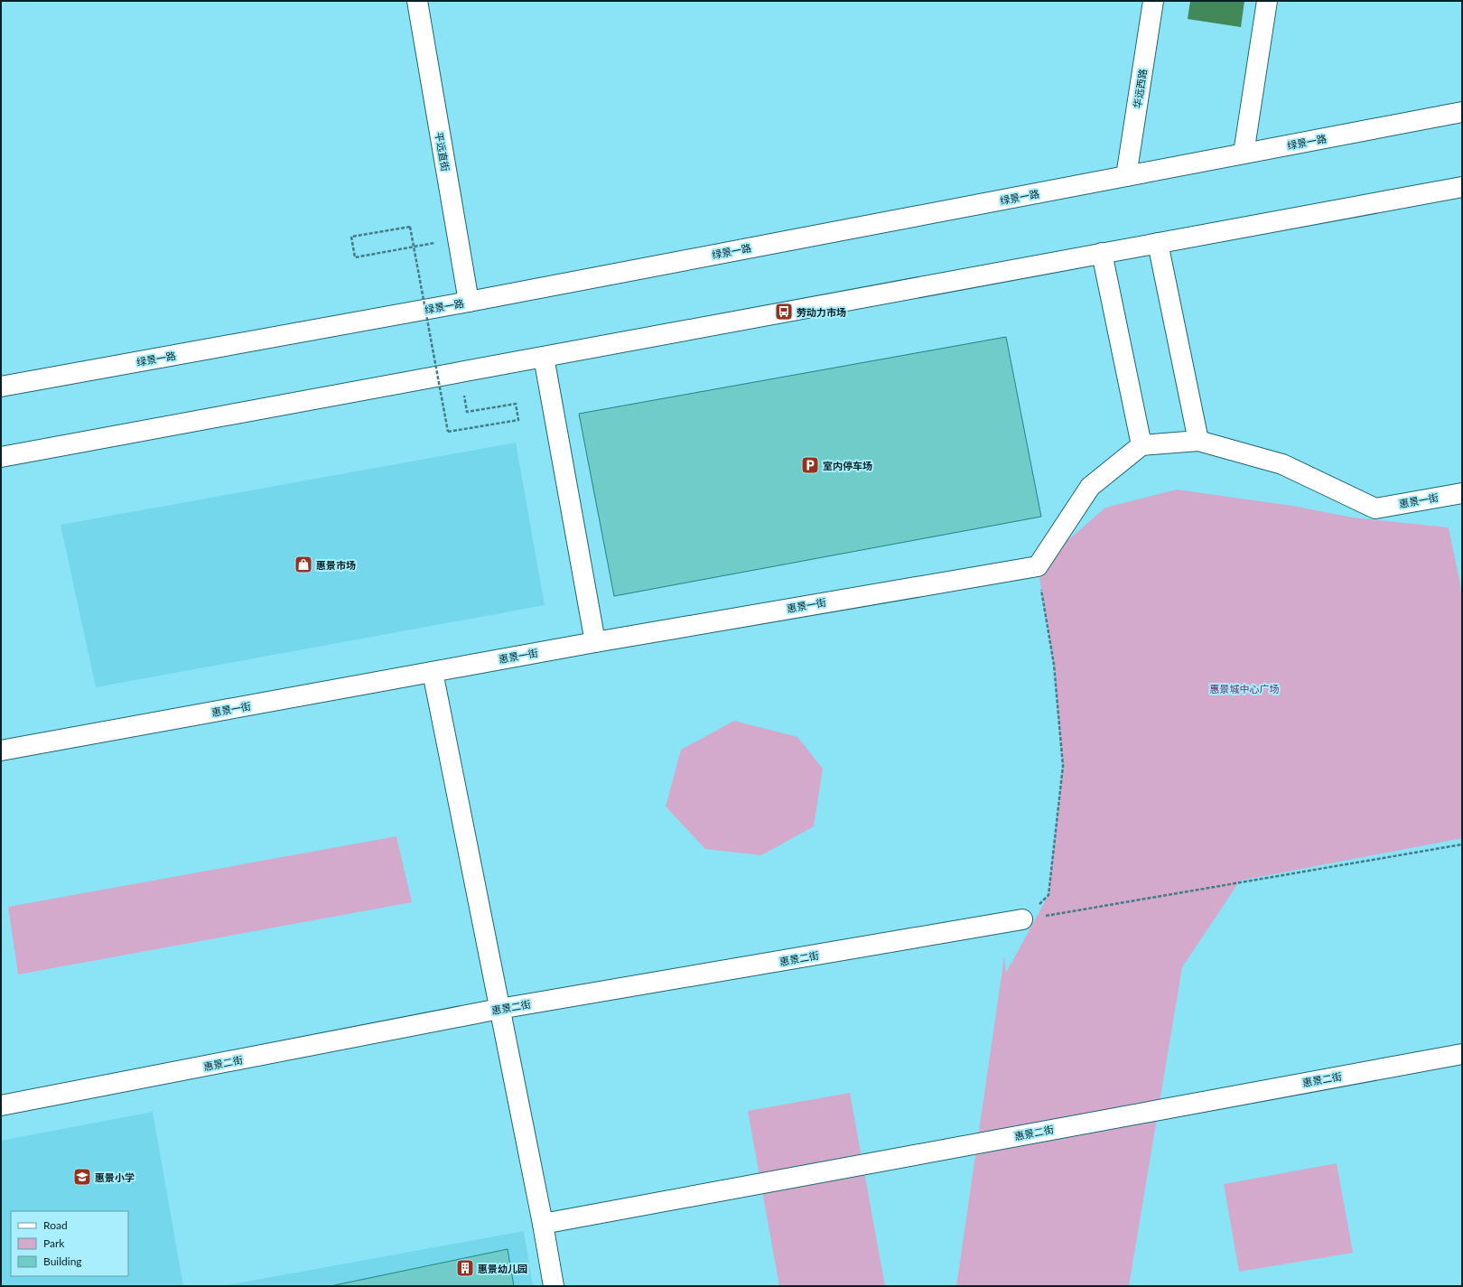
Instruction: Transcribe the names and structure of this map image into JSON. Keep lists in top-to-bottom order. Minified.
{"streets":{"street":["华远西路","绿景一路","平远直街","惠景一街","惠景二街"]},"crossings":[["华远西路","绿景一路"],["绿景一路","平远直街"]],"parks":["惠景城中心广场"],"places":{"bus stop":["劳动力市场"],"parking":["室内停车场"],"shop":["惠景市场"],"school or university":["惠景小学"],"building":["惠景幼儿园"]},"legend":["Road","Park","Building"]}
